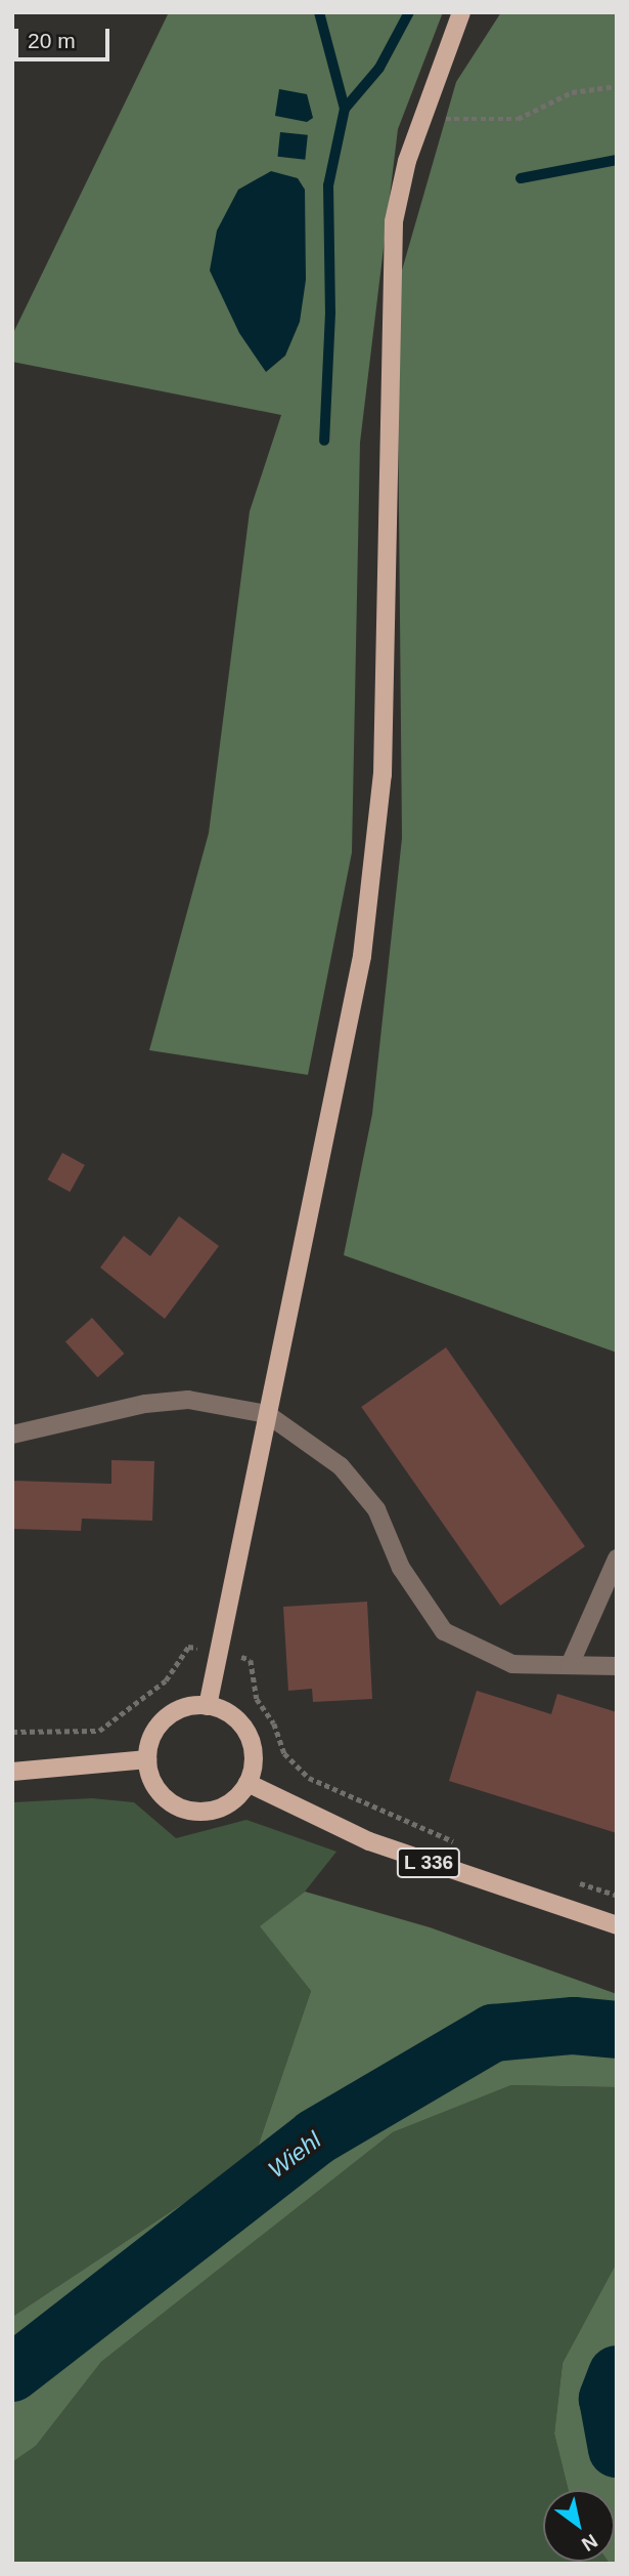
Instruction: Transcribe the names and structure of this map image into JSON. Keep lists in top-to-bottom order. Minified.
{"streets":{"main road":["L 336"]},"water":["Wiehl"],"scale_bar":"20 m","north":"bottom right"}
